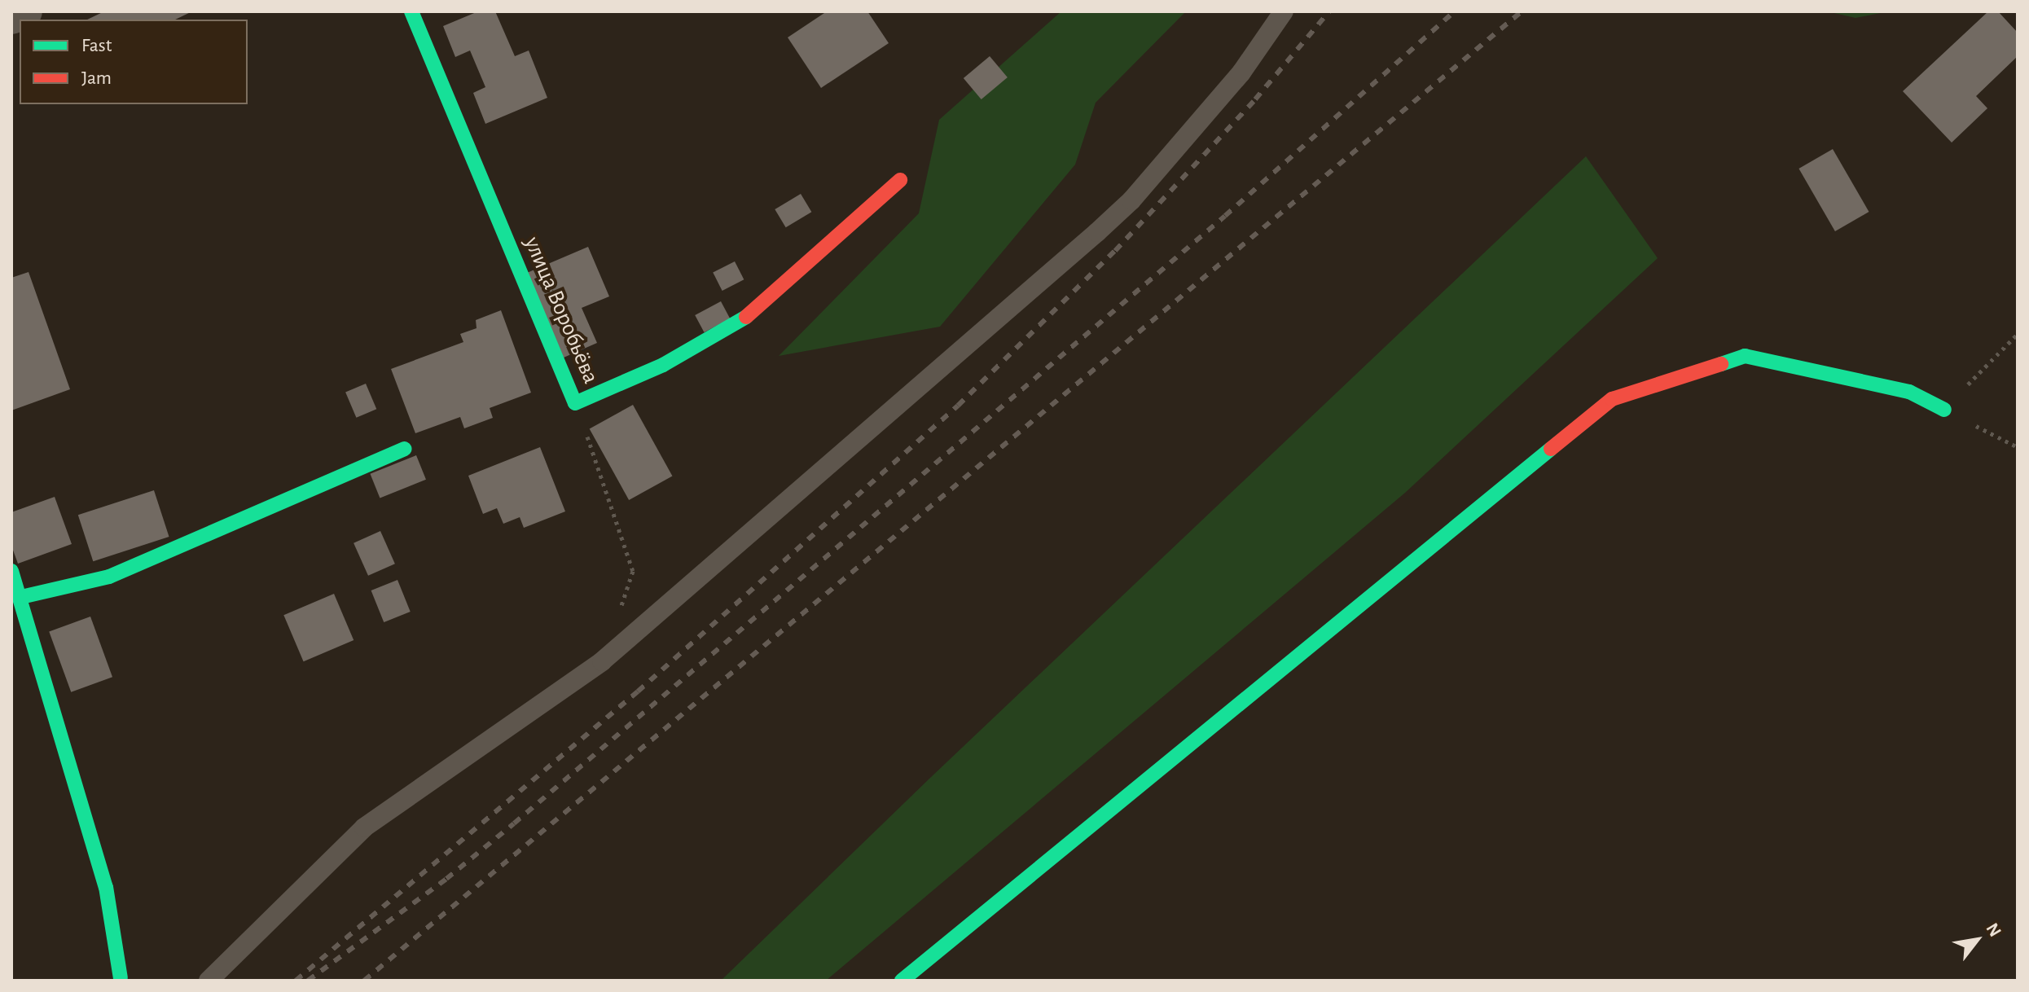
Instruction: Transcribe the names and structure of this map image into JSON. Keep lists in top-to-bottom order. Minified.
{"streets":{"street":["улица Воробьёва"]},"legend":["Fast","Jam"],"north":"top right"}
